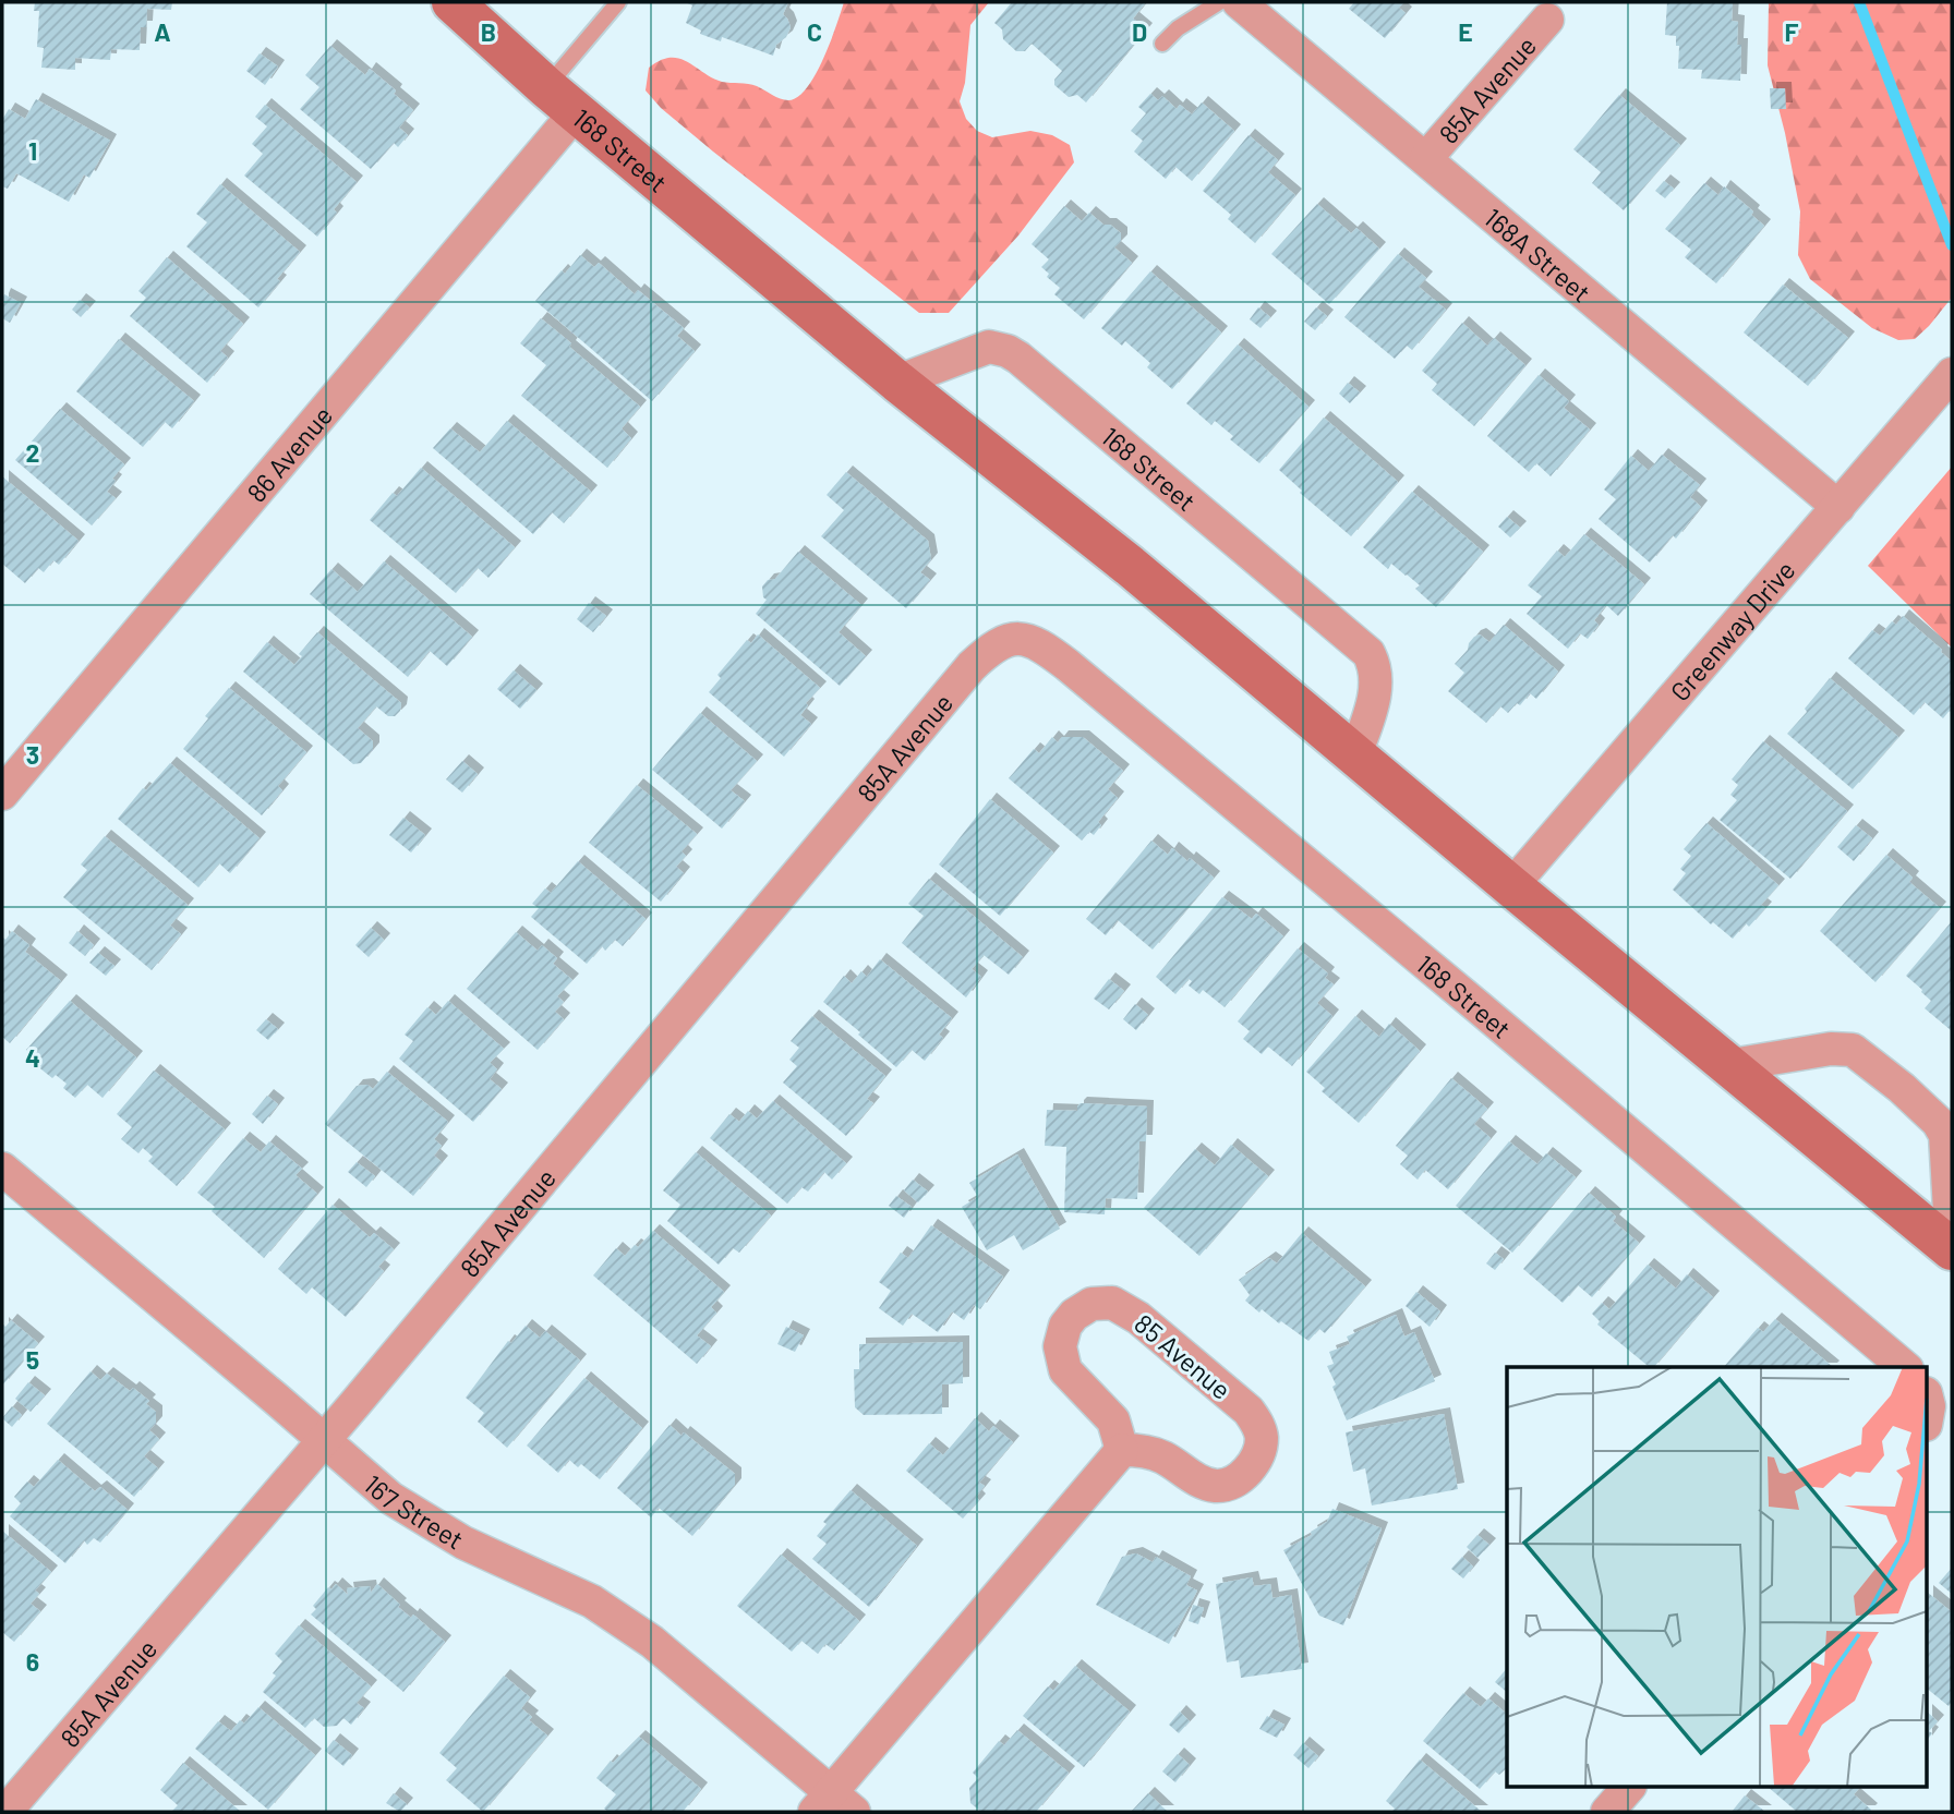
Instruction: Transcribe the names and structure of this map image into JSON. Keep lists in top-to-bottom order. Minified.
{"streets":{"main road":["168 Street"],"street":["85A Avenue","168A Street","86 Avenue","Greenway Drive","85 Avenue","167 Street"]},"crossings":[["85A Avenue","168 Street"],["85A Avenue","168A Street"],["85A Avenue","167 Street"],["168 Street","86 Avenue"],["168 Street","Greenway Drive"],["168A Street","Greenway Drive"]],"grid":{"columns":["A","B","C","D","E","F"],"rows":["1","2","3","4","5","6"]}}
